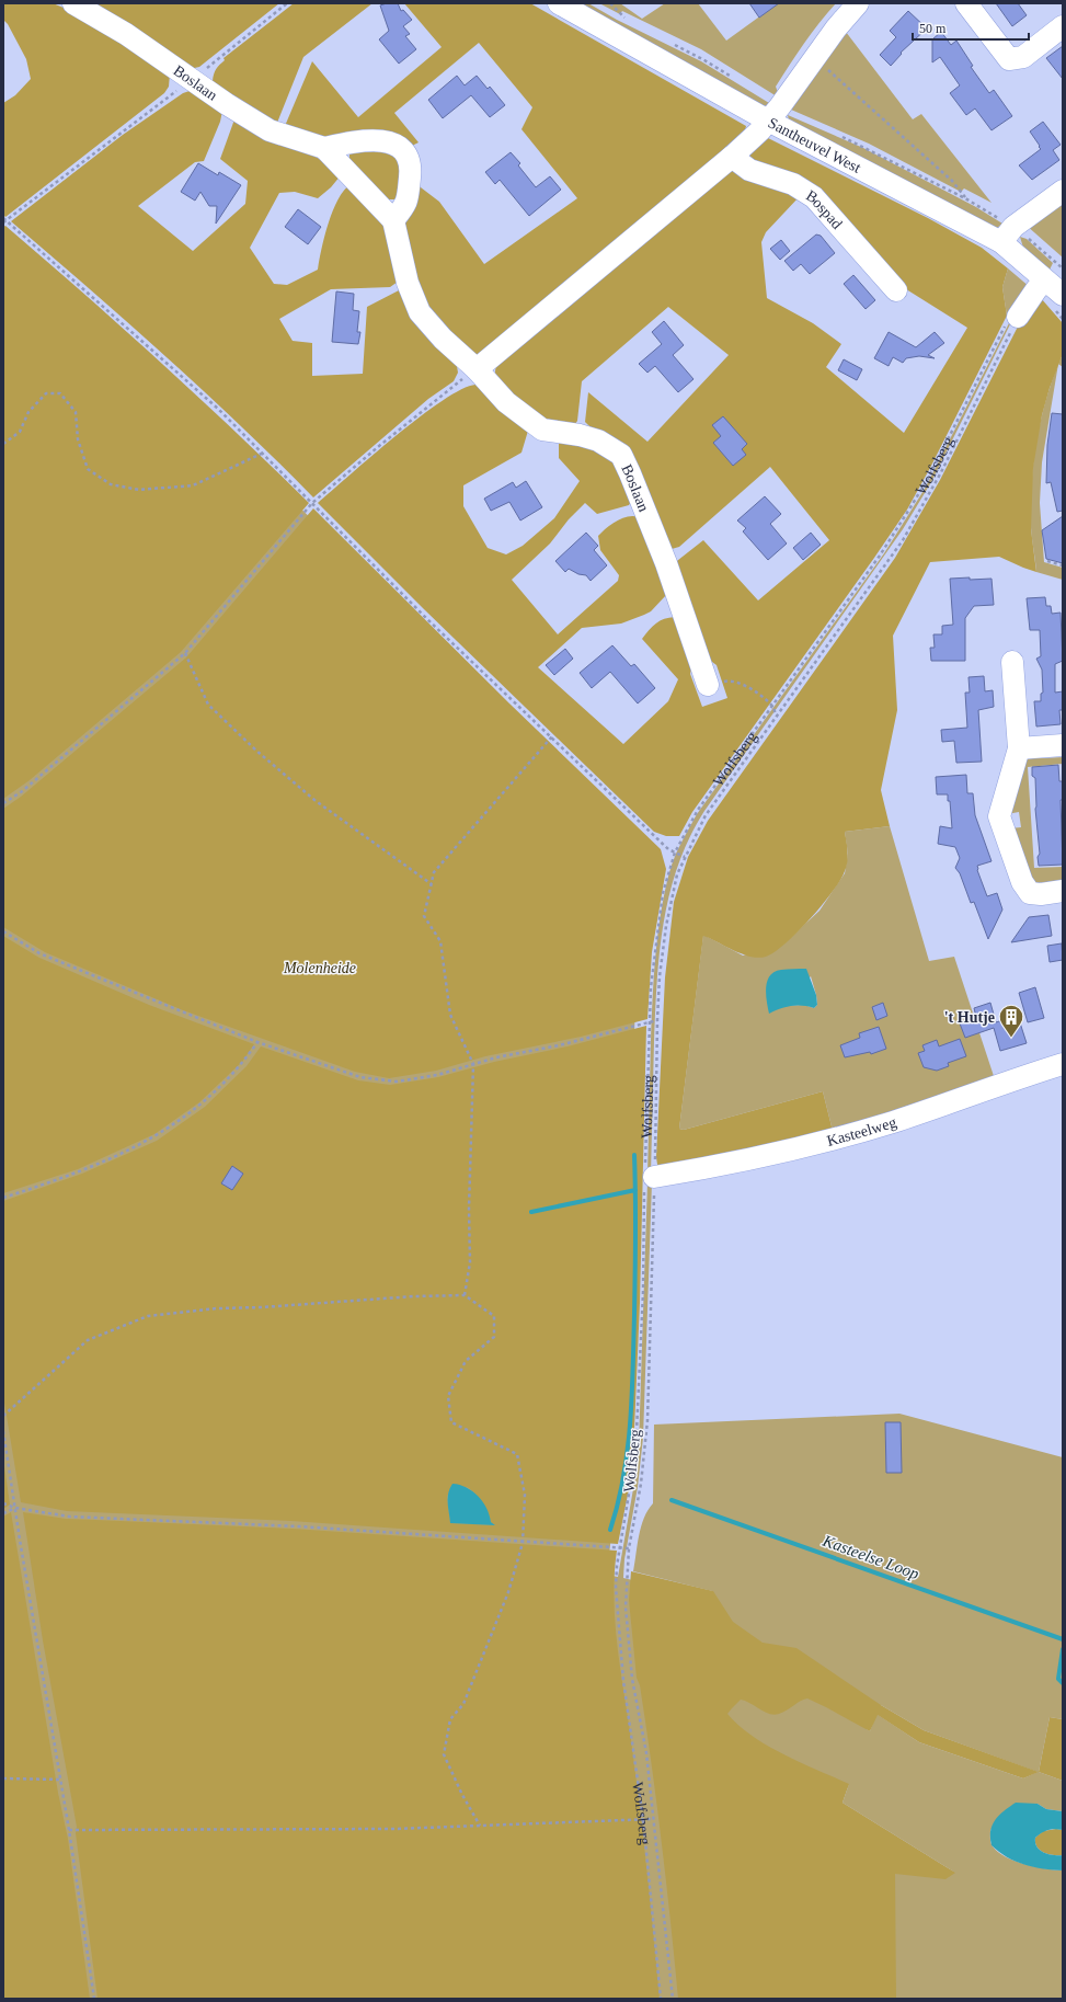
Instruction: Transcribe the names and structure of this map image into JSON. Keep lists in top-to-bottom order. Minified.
{"streets":{"street":["Boslaan","Santheuvel West","Bospad","Kasteelweg"],"path":["Wolfsberg"]},"crossings":[["Wolfsberg","Kasteelweg"]],"water":["Kasteelse Loop"],"parks":["Molenheide"],"places":{"building":["'t Hutje"]},"scale_bar":"50 m"}
